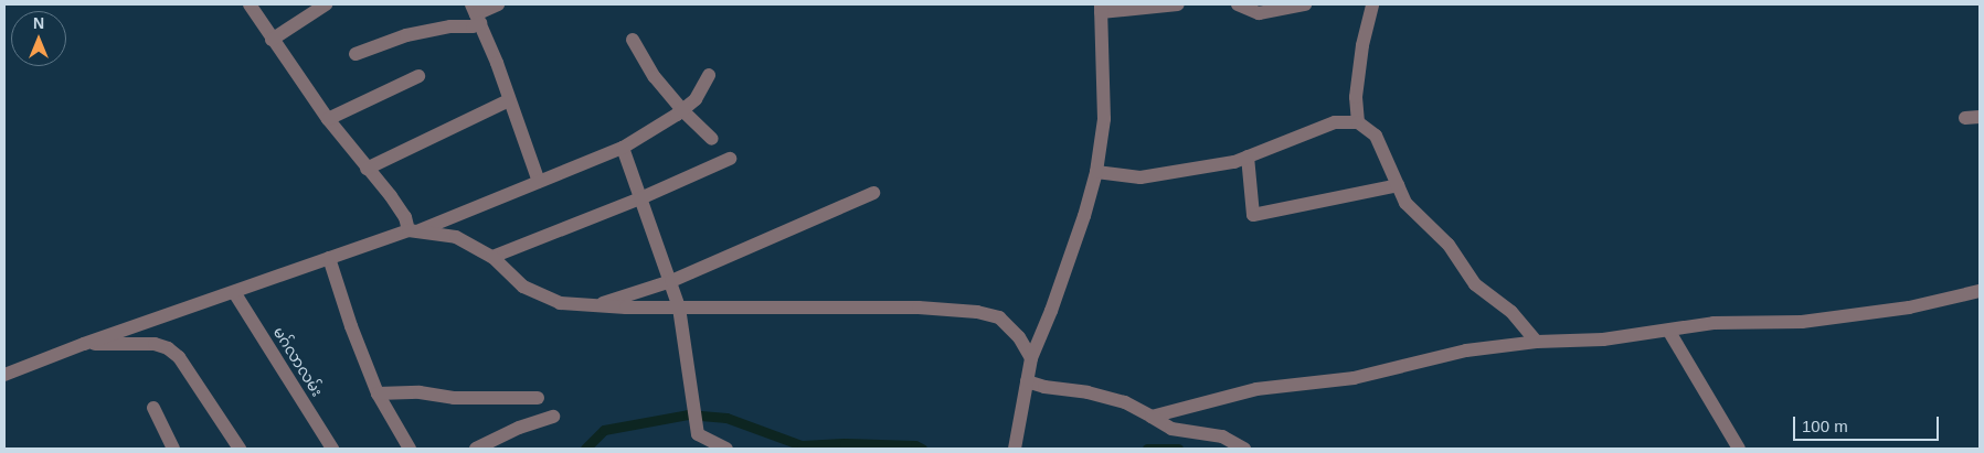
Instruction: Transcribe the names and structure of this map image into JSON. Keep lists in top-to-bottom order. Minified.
{"streets":{"street":["မဂ်လာလမ်း"]},"scale_bar":"100 m","north":"top"}
